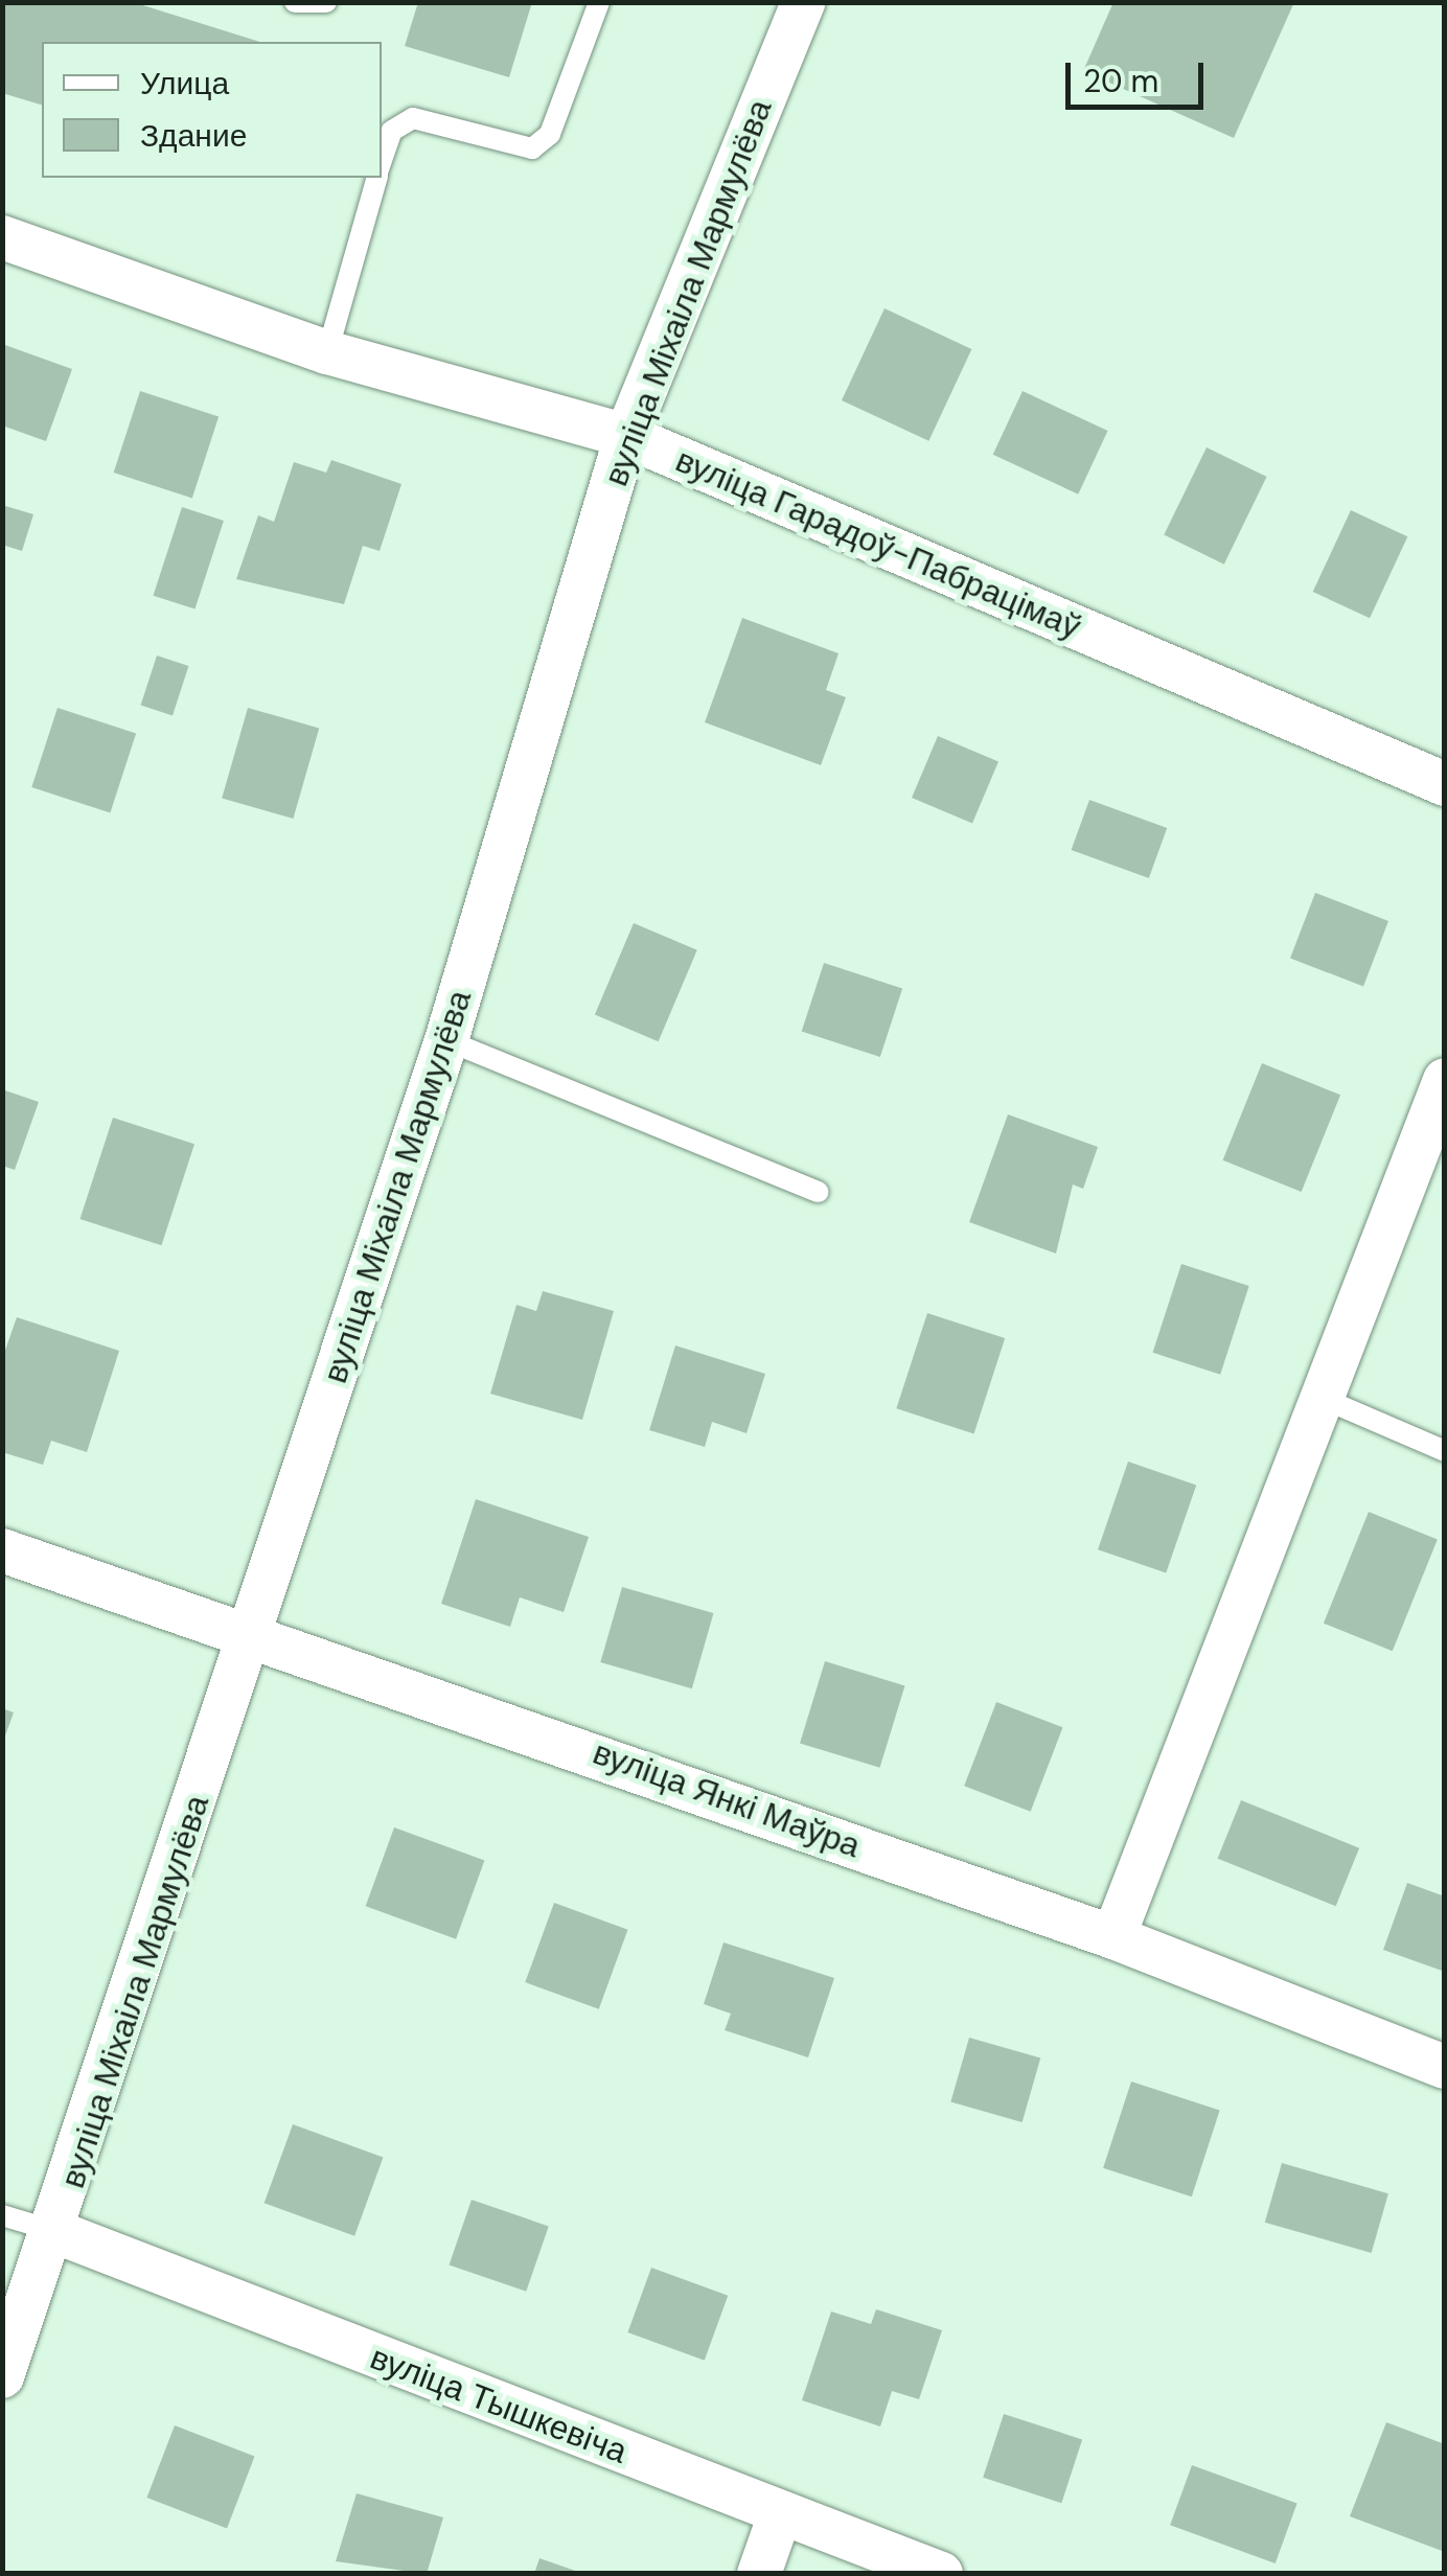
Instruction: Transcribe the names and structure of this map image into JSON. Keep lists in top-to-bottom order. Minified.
{"streets":{"street":["вуліца Міхаіла Мармулёва","вуліца Гарадоў-Пабрацімаў","вуліца Янкі Маўра","вуліца Тышкевіча"]},"crossings":[["вуліца Міхаіла Мармулёва","вуліца Гарадоў-Пабрацімаў"],["вуліца Міхаіла Мармулёва","вуліца Янкі Маўра"],["вуліца Міхаіла Мармулёва","вуліца Тышкевіча"]],"legend":["Улица","Здание"],"scale_bar":"20 m"}
